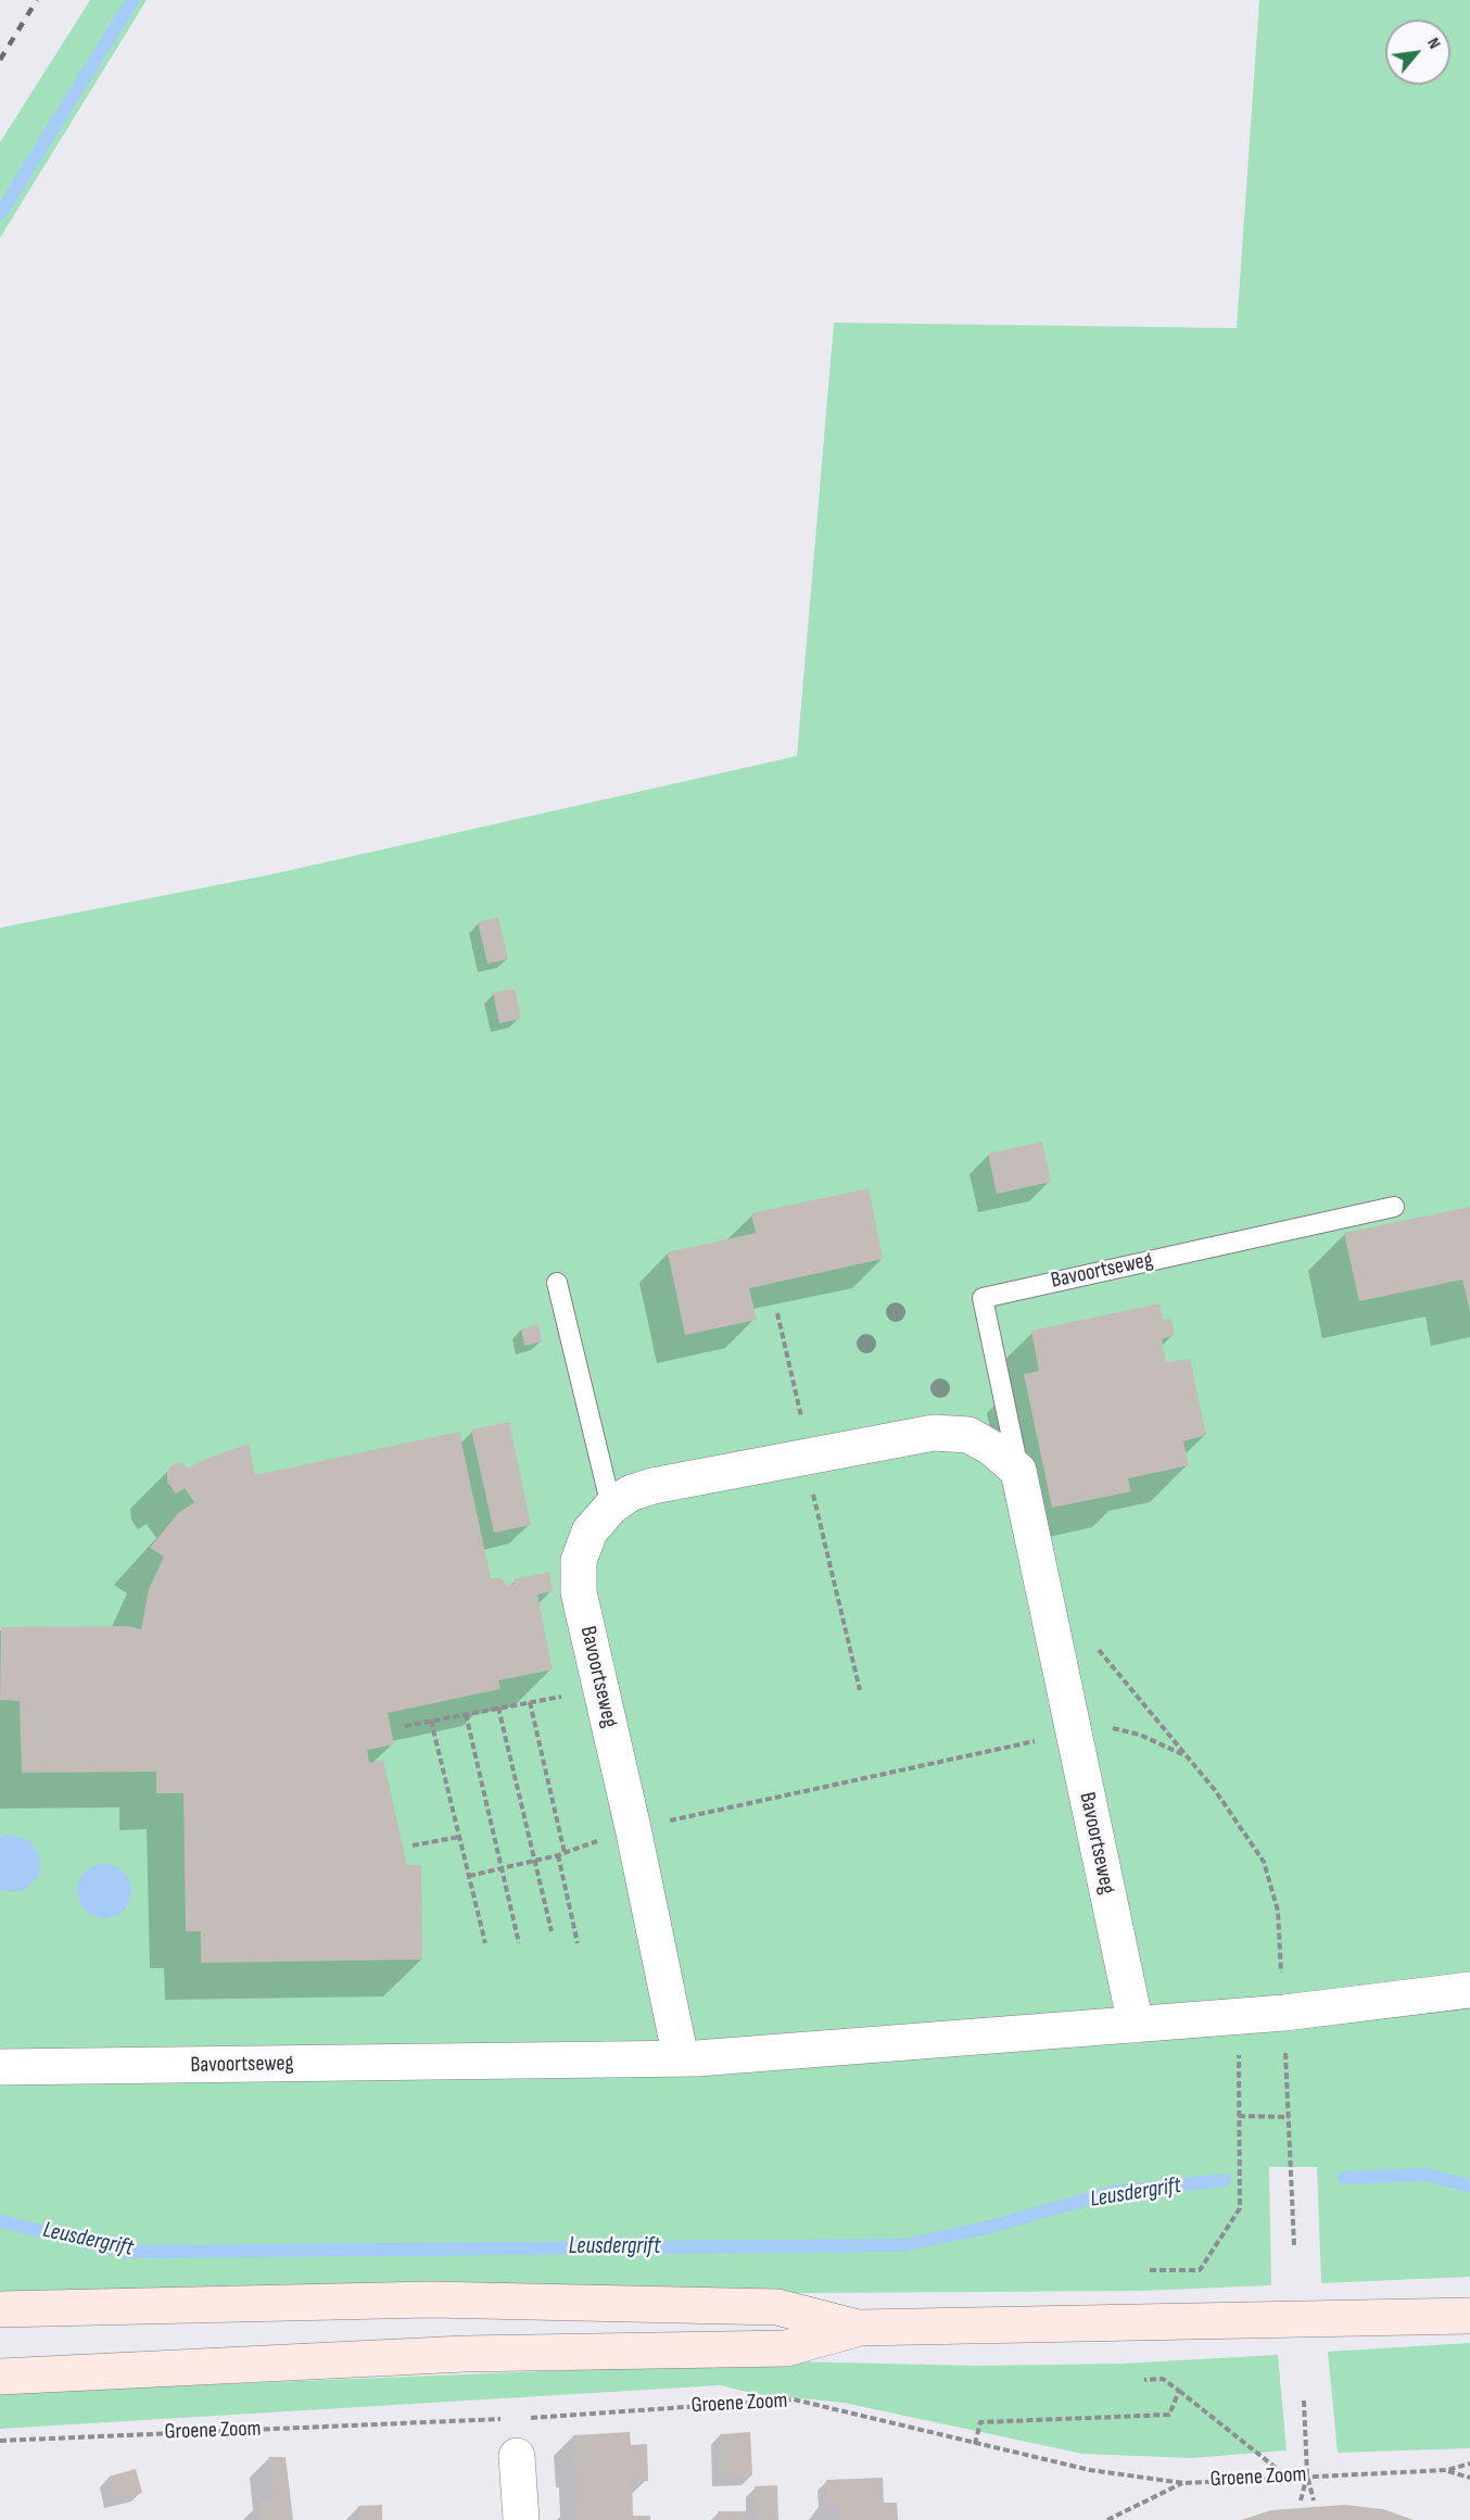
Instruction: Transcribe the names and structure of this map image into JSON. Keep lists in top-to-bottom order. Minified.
{"streets":{"street":["Bavoortseweg"],"path":["Groene Zoom"]},"water":["Leusdergrift"],"north":"top right"}
